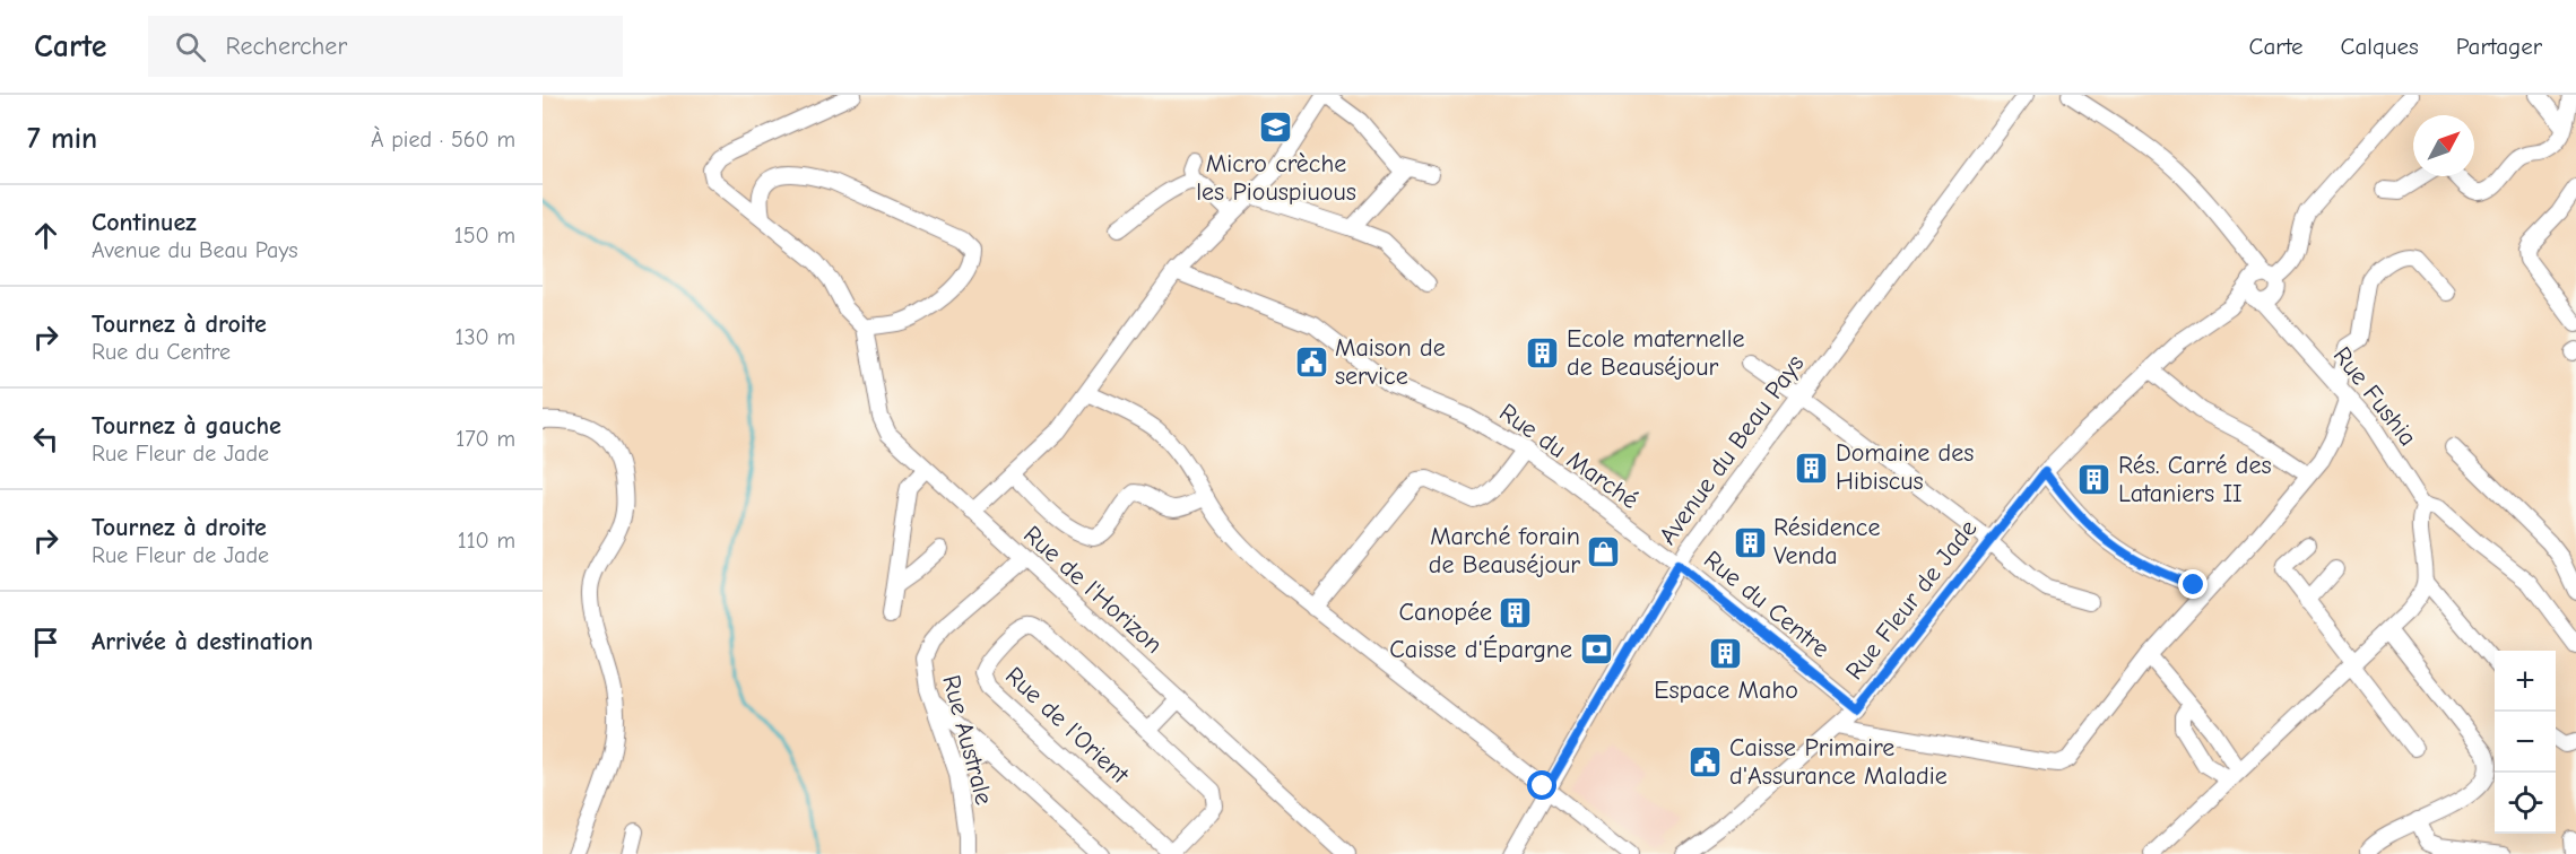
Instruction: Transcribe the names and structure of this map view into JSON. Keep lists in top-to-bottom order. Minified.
{"streets":{"street":["Rue Fushia","Avenue du Beau Pays","Rue du Marché","Rue de l'Horizon","Rue Fleur de Jade","Rue du Centre","Rue de l'Orient","Rue Australe"]},"crossings":[["Rue Fushia","Rue Fleur de Jade"],["Avenue du Beau Pays","Rue du Marché"],["Avenue du Beau Pays","Rue du Centre"],["Rue du Marché","Rue du Centre"],["Rue de l'Horizon","Rue de l'Orient"],["Rue de l'Horizon","Rue Australe"],["Rue Fleur de Jade","Rue du Centre"]],"places":{"school or university":["Micro crèche les Piouspiuous"],"building":["Ecole maternelle de Beauséjour","Domaine des Hibiscus","Rés. Carré des Lataniers II","Résidence Venda","Canopée","Espace Maho"],"public building":["Maison de service","Caisse Primaire d'Assurance Maladie"],"shop":["Marché forain de Beauséjour"],"bank":["Caisse d'Épargne"]},"north":"top right","page":{"header":"Carte","search":"Rechercher","nav":["Carte","Calques","Partager"],"heading":["7 min","À pied · 560 m"],"list":[["Continuez","Avenue du Beau Pays","150 m"],["Tournez à droite","Rue du Centre","130 m"],["Tournez à gauche","Rue Fleur de Jade","170 m"],["Tournez à droite","Rue Fleur de Jade","110 m"],"Arrivée à destination"],"map_buttons":["+","−"]}}
